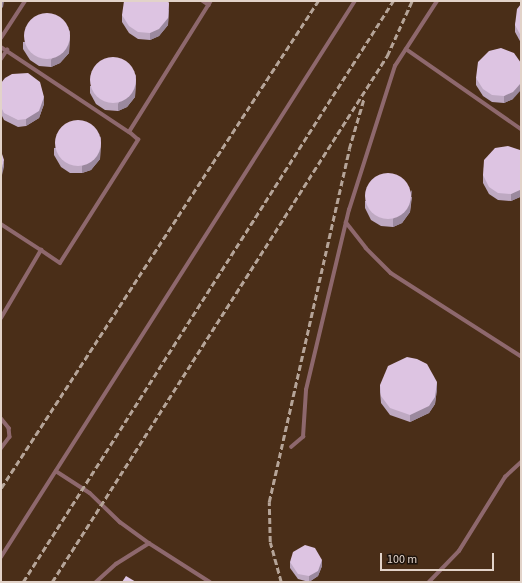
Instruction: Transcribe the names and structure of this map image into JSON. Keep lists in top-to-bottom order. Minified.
{"scale_bar":"100 m"}
